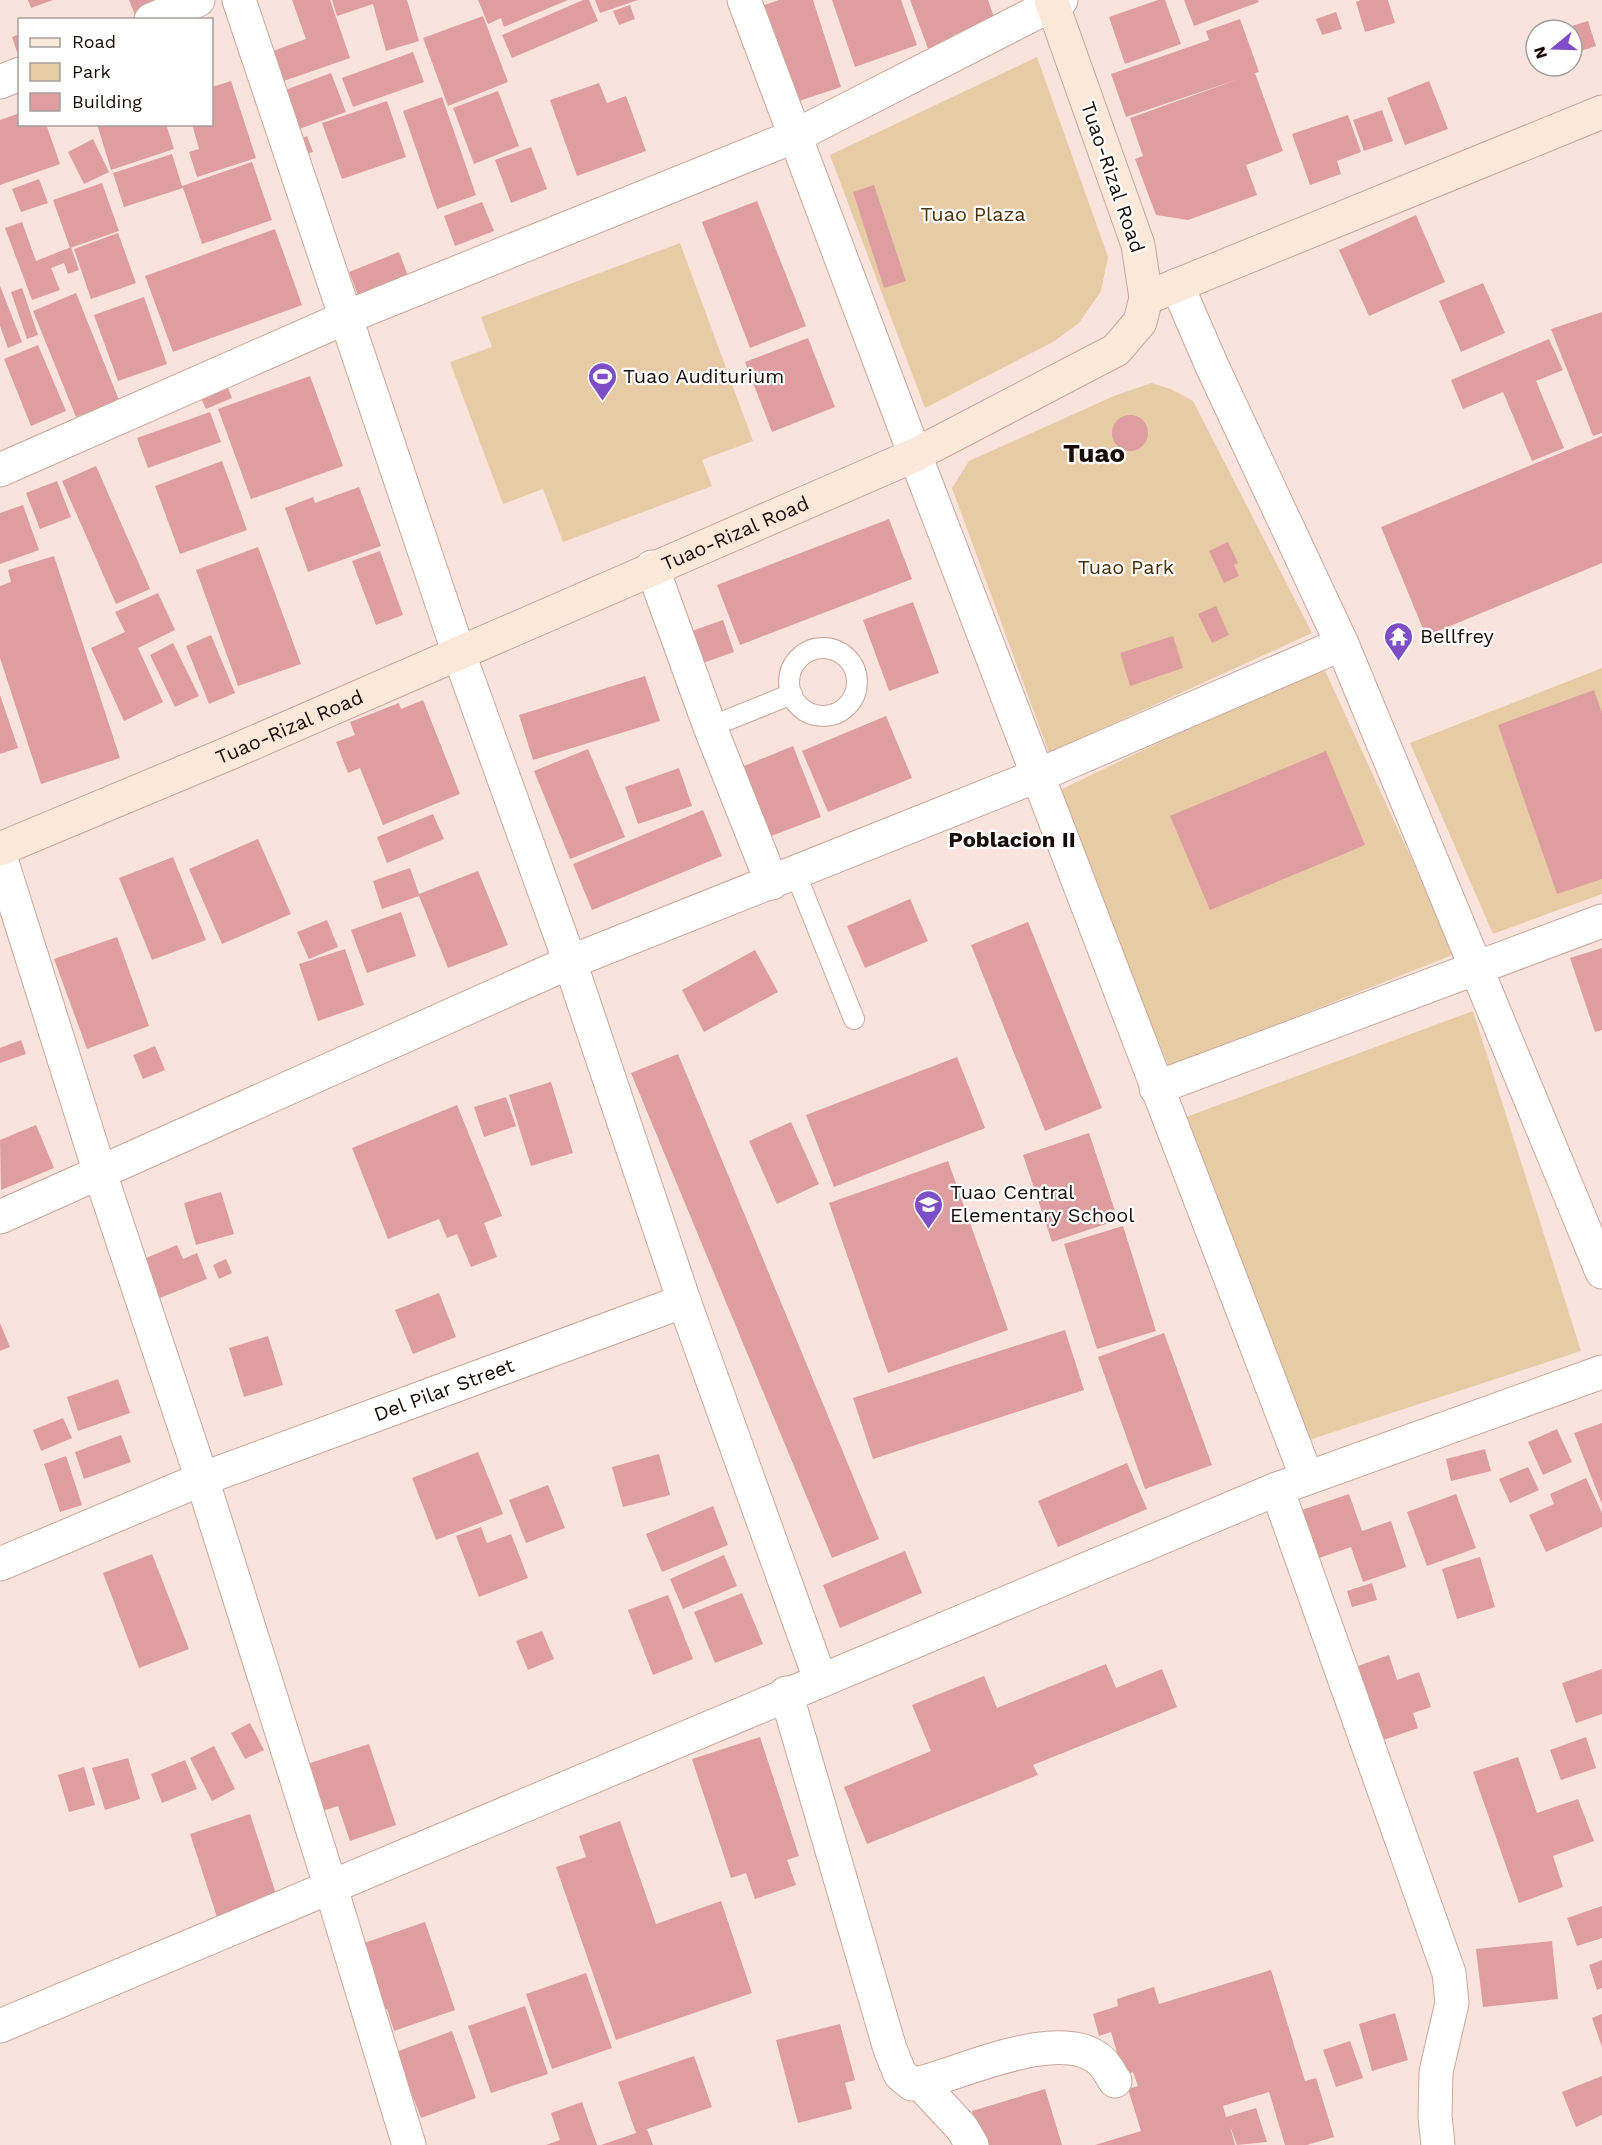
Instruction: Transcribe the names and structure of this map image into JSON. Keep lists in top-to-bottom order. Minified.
{"streets":{"main road":["Tuao-Rizal Road"],"street":["Del Pilar Street"]},"districts":["Tuao","Poblacion II"],"parks":["Tuao Plaza","Tuao Park"],"places":{"sports":["Tuao Auditurium"],"temple":["Bellfrey"],"school or university":["Tuao Central Elementary School"]},"legend":["Road","Park","Building"],"north":"left"}
